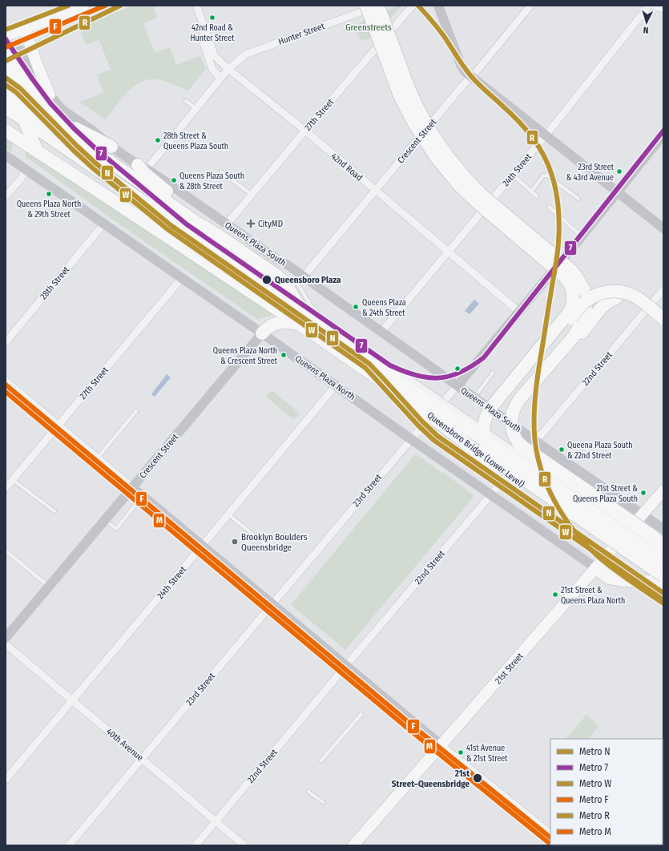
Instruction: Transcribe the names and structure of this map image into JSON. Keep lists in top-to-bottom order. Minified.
{"streets":{"highway":["Queensboro Bridge (Lower Level)"],"main road":["Crescent Street","Queens Plaza South","Queens Plaza North","23rd Street","21st Street"],"street":["Hunter Street","27th Street","42nd Road","24th Street","28th Street","22nd Street","40th Avenue"]},"crossings":[["Hunter Street","42nd Road"],["27th Street","42nd Road"],["27th Street","Queens Plaza South"],["27th Street","Queens Plaza North"],["Crescent Street","42nd Road"],["Crescent Street","Queens Plaza South"],["Crescent Street","Queens Plaza North"],["42nd Road","24th Street"],["42nd Road","23rd Street"],["24th Street","Queens Plaza South"],["24th Street","Queens Plaza North"],["24th Street","40th Avenue"],["Queens Plaza South","22nd Street"],["Queens Plaza South","23rd Street"],["Queens Plaza South","21st Street"],["28th Street","Queens Plaza North"],["22nd Street","Queens Plaza North"],["22nd Street","40th Avenue"],["Queens Plaza North","23rd Street"],["Queens Plaza North","21st Street"],["23rd Street","40th Avenue"]],"parks":["Greenstreets"],"places":{"other":["42nd Road & Hunter Street","28th Street & Queens Plaza South","23rd Street & 43rd Avenue","Queens Plaza South & 28th Street","Queens Plaza North & 29th Street","Queensboro Plaza","Queens Plaza & 24th Street","Queens Plaza North & Crescent Street","Queena Plaza South & 22nd Street","21st Street & Queens Plaza South","Brooklyn Boulders Queensbridge","21st Street & Queens Plaza North","41st Avenue & 21st Street","21st Street–Queensbridge"],"health":["CityMD"]},"lines":["metro line F","metro line R","metro line 7","metro line N","metro line W","metro line M"],"legend":["Metro N","Metro 7","Metro W","Metro F","Metro R","Metro M"],"north":"bottom"}
